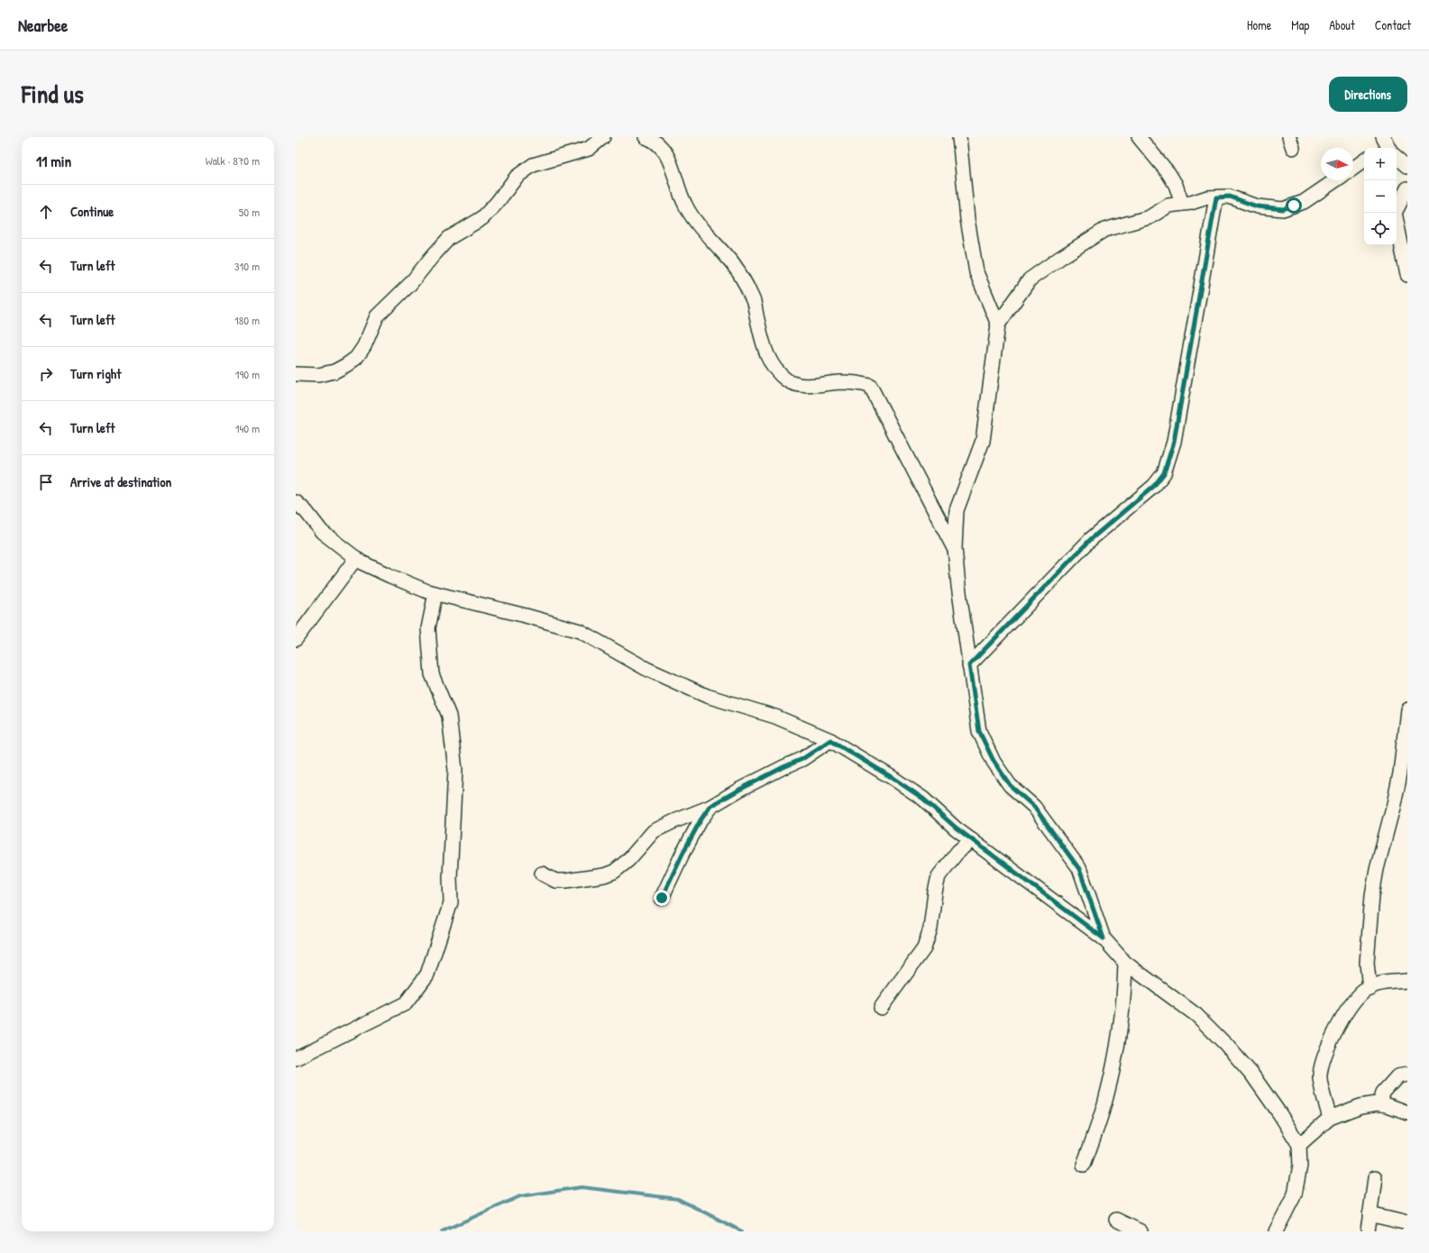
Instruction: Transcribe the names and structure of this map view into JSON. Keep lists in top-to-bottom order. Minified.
{"north":"right","page":{"header":"Nearbee","nav":["Home","Map","About","Contact"],"title":"Find us","buttons":"Directions","heading":["11 min","Walk · 870 m"],"map_buttons":["+","−"],"list":[["Continue","50 m"],["Turn left","310 m"],["Turn left","180 m"],["Turn right","190 m"],["Turn left","140 m"],"Arrive at destination"]}}
